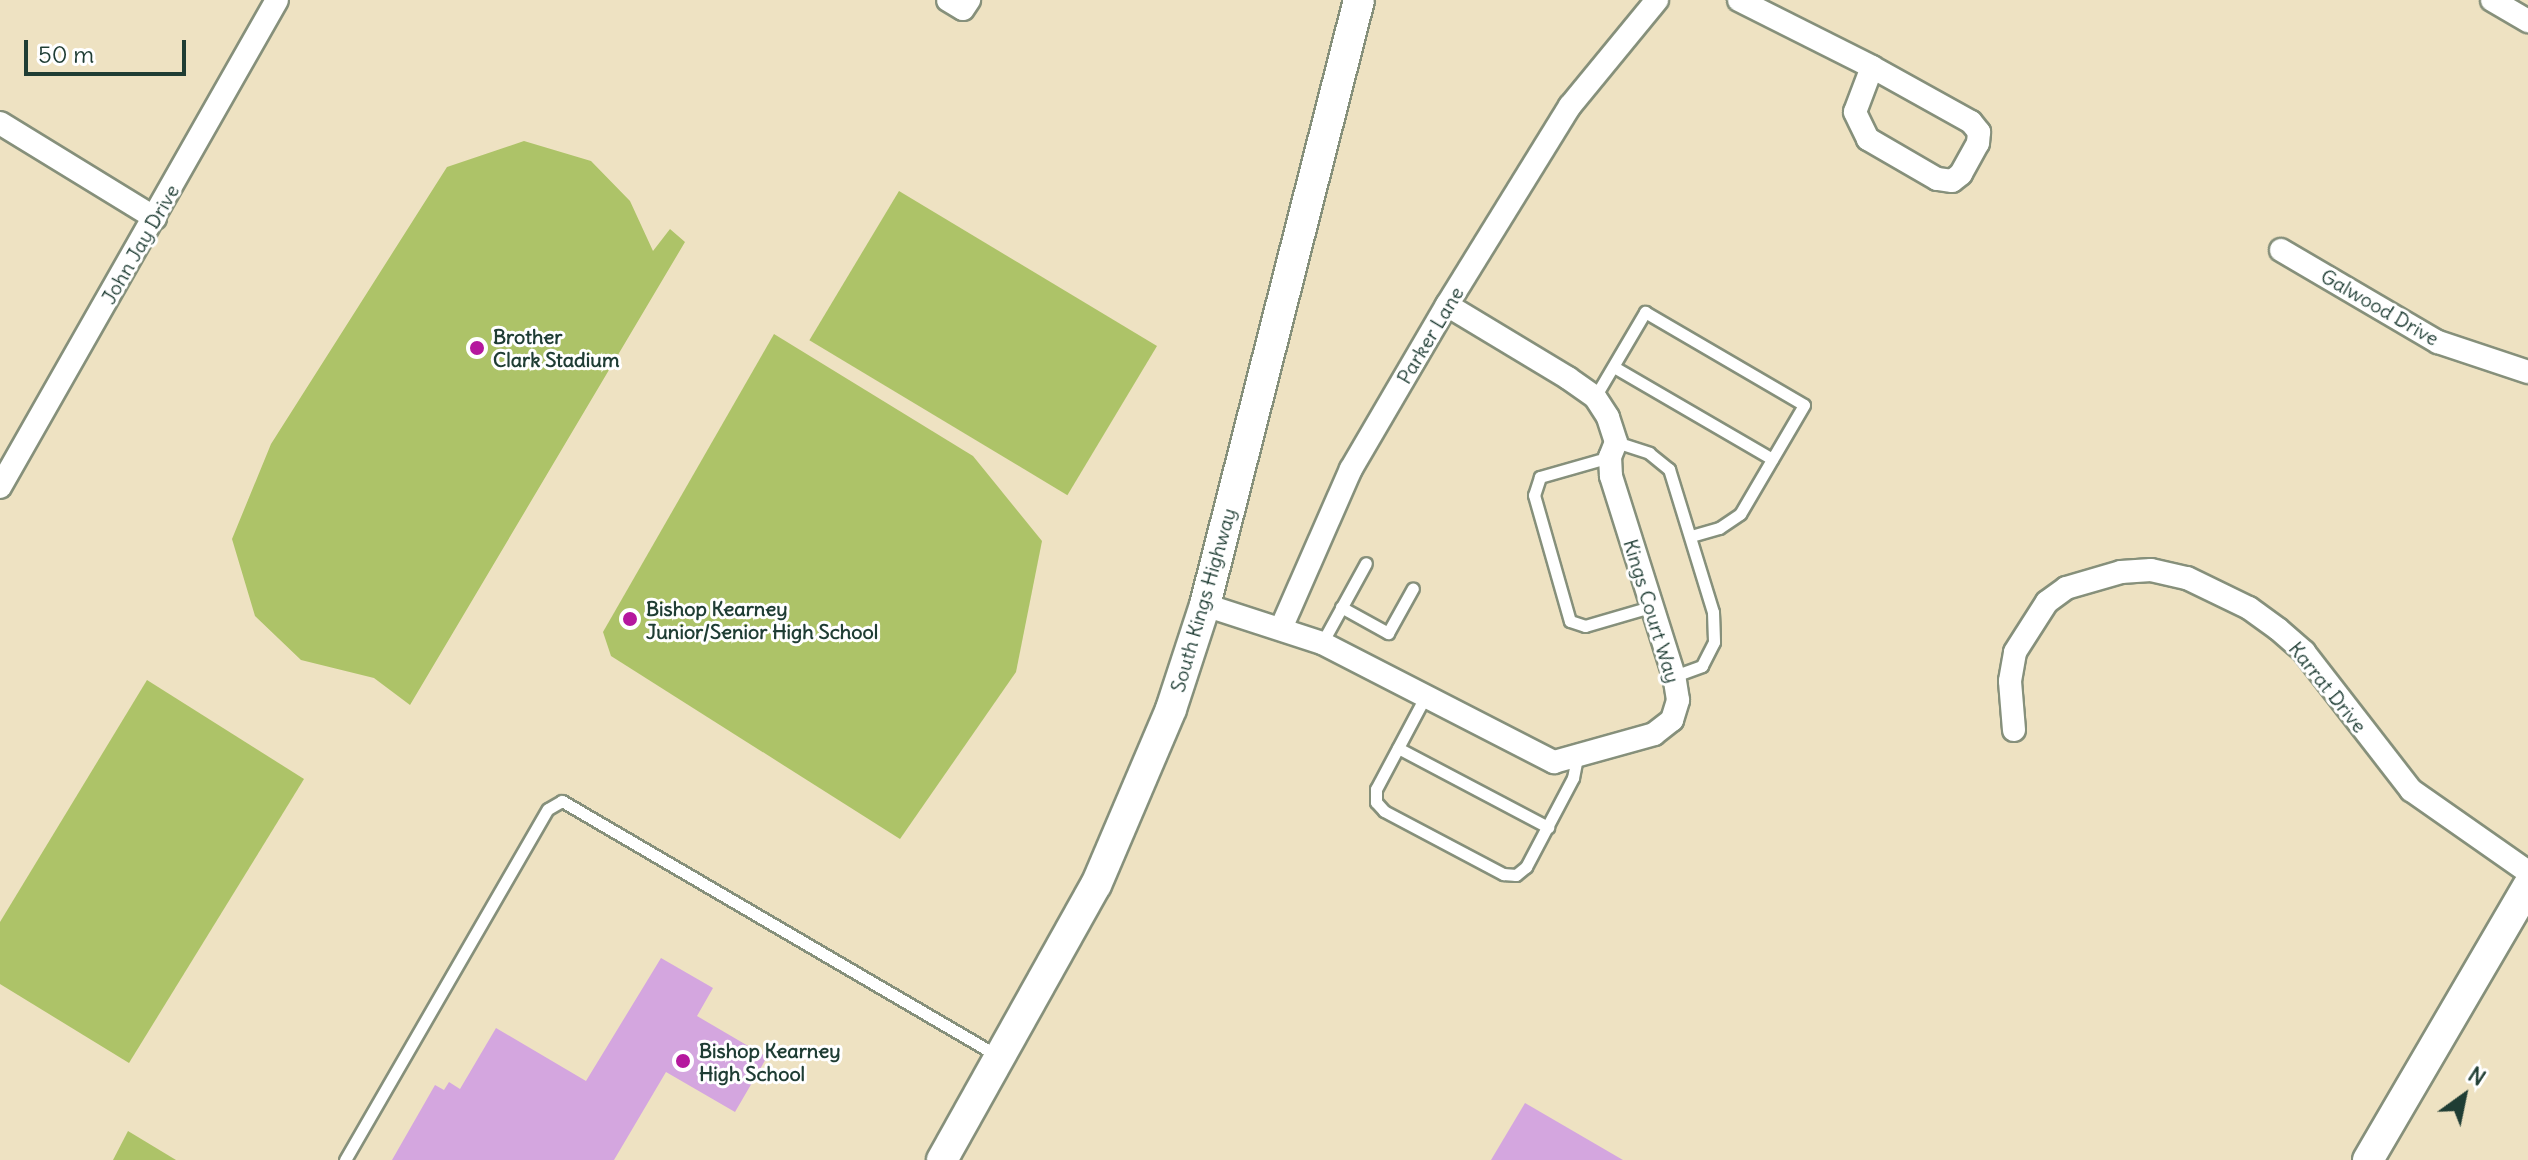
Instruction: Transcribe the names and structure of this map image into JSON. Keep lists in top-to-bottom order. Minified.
{"streets":{"main road":["South Kings Highway"],"street":["John Jay Drive","Galwood Drive","Parker Lane","Kings Court Way","Karrat Drive"]},"crossings":[["Parker Lane","Kings Court Way"]],"places":["Brother Clark Stadium","Bishop Kearney Junior/Senior High School","Bishop Kearney High School"],"scale_bar":"50 m","north":"top right"}
